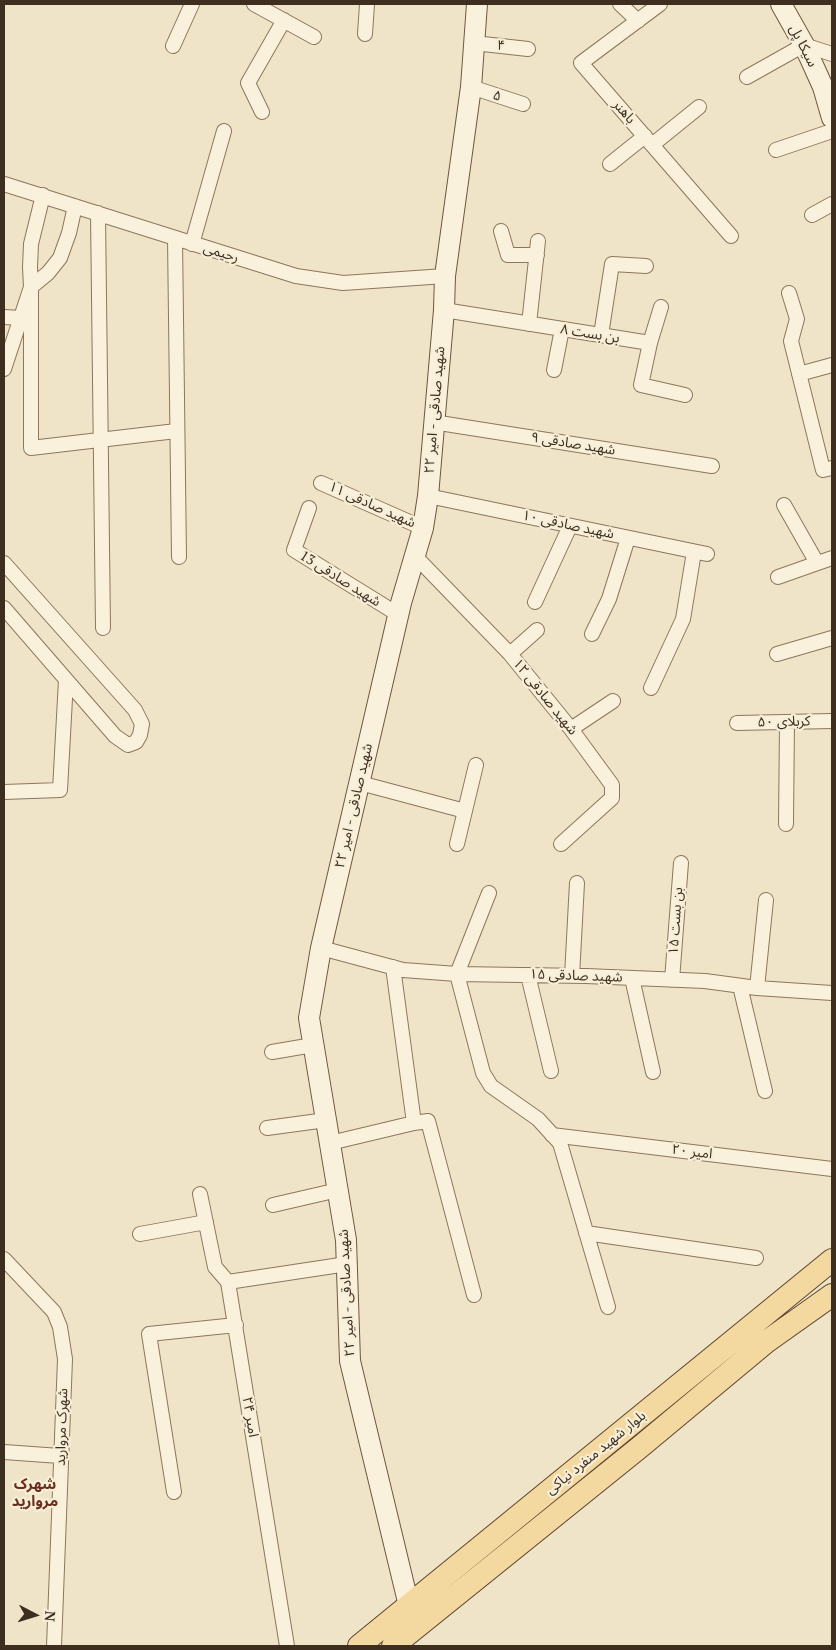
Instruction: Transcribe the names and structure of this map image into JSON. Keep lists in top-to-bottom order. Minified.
{"streets":{"main road":["بلوار شهید منفرد نیاکی"],"street":["۴","سیکا پل","۵","باهنر","رحیمی","بن بست ۸","شهید صادقی - امیر ۲۲","شهید صادقی ۹","شهید صادقی ۱۱","شهید صادقی ۱۰","شهید صادقی 13","شهید صادقی ۱۲","کربلای ۵۰","بن بست ۱۵","شهید صادقی ۱۵","امیر ۲۰","امیر ۲۴","شهرک مروارید"]},"crossings":[["۴","شهید صادقی - امیر ۲۲"],["۵","شهید صادقی - امیر ۲۲"],["رحیمی","شهید صادقی - امیر ۲۲"],["بن بست ۸","شهید صادقی - امیر ۲۲"],["شهید صادقی - امیر ۲۲","شهید صادقی ۹"],["شهید صادقی - امیر ۲۲","شهید صادقی ۱۱"],["شهید صادقی - امیر ۲۲","شهید صادقی ۱۰"],["شهید صادقی - امیر ۲۲","شهید صادقی 13"],["شهید صادقی - امیر ۲۲","شهید صادقی ۱۲"],["شهید صادقی - امیر ۲۲","شهید صادقی ۱۵"],["شهید صادقی - امیر ۲۲","بلوار شهید منفرد نیاکی"],["بن بست ۱۵","شهید صادقی ۱۵"]],"districts":["شهرک مروارید"],"north":"right"}
